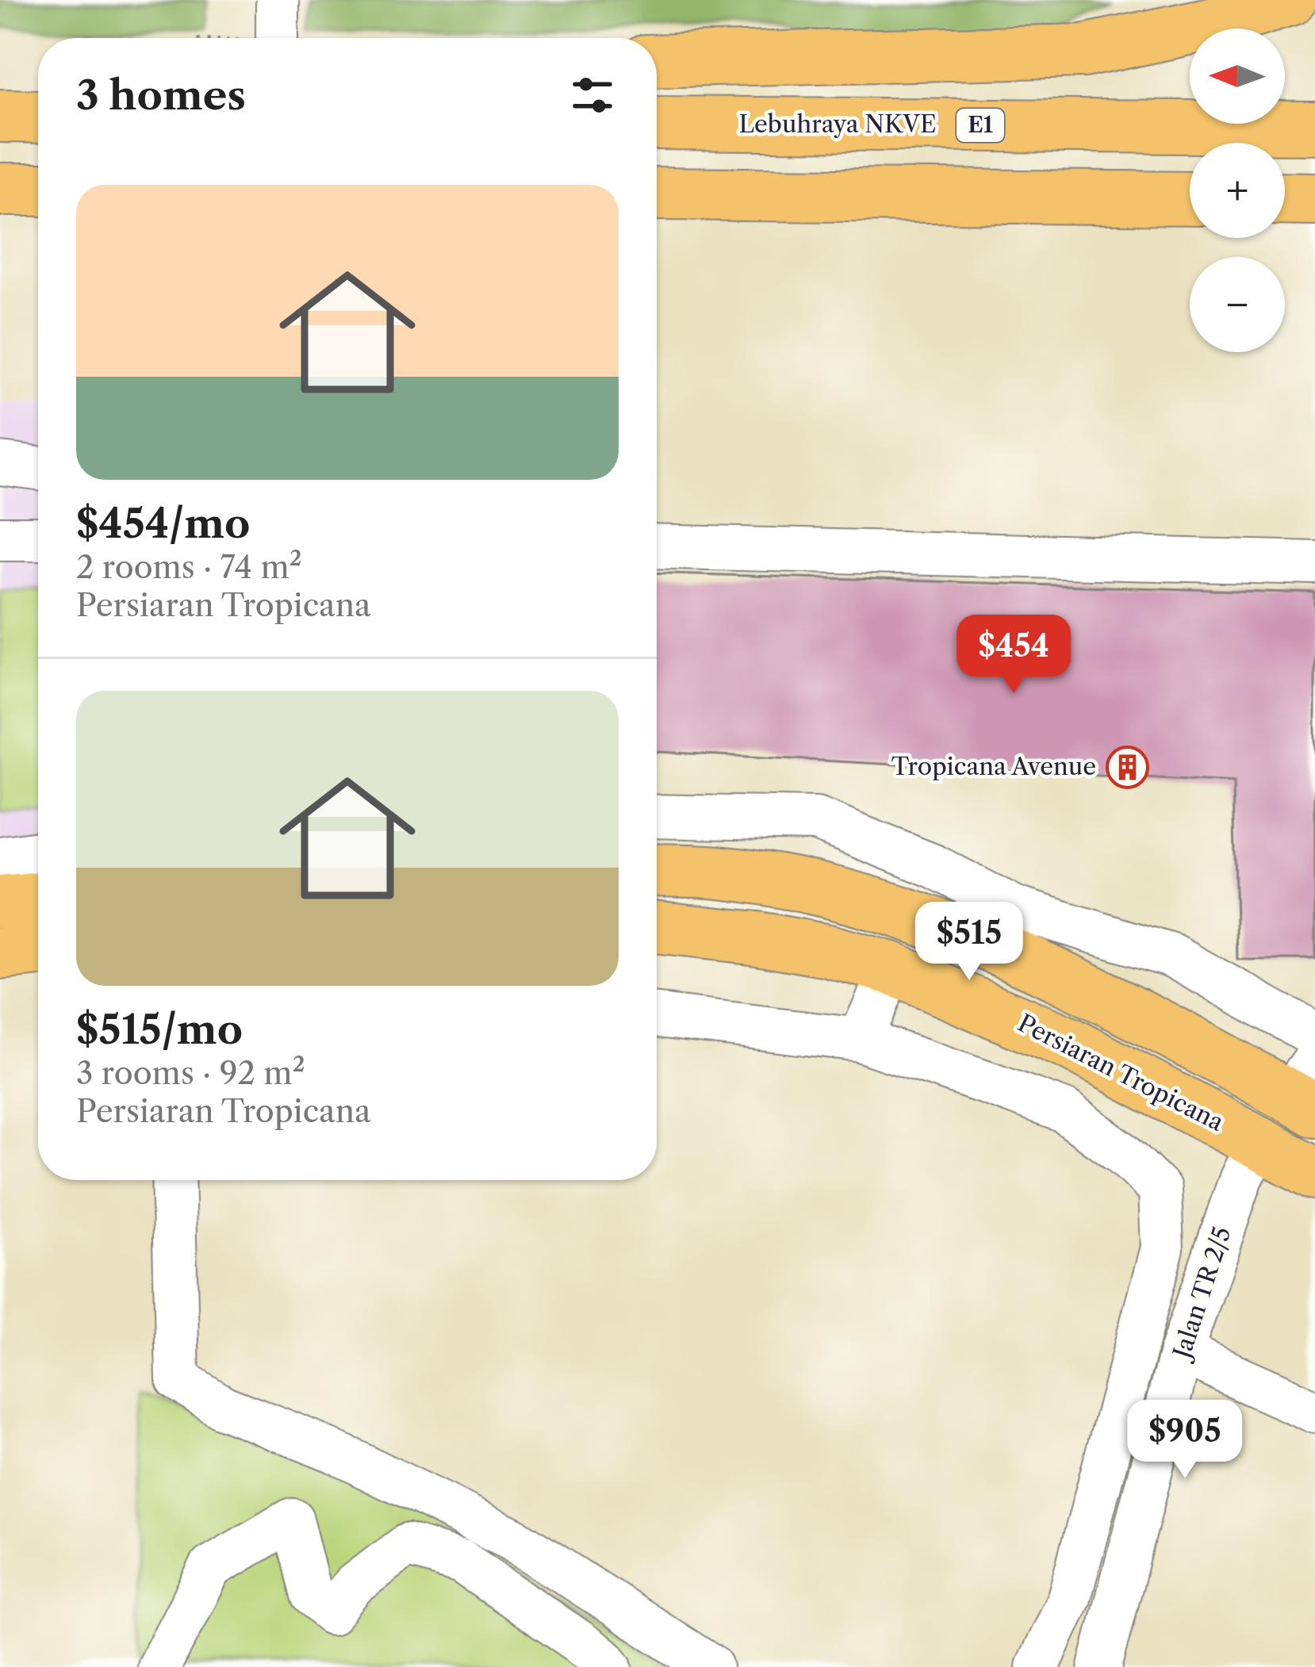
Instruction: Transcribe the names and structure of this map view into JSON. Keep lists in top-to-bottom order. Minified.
{"streets":{"main road":["Lebuhraya NKVE","E1","Persiaran Tropicana"],"street":["Jalan TR 2/5"]},"crossings":[["Persiaran Tropicana","Jalan TR 2/5"]],"places":{"building":["Tropicana Avenue"]},"north":"left","page":{"map_buttons":["+","−"],"heading":"3 homes","list":[{"name":"$454/mo","note":"2 rooms · 74 m² · Persiaran Tropicana"},{"name":"$515/mo","note":"3 rooms · 92 m² · Persiaran Tropicana"}],"price":["$454","$515","$905"]}}
